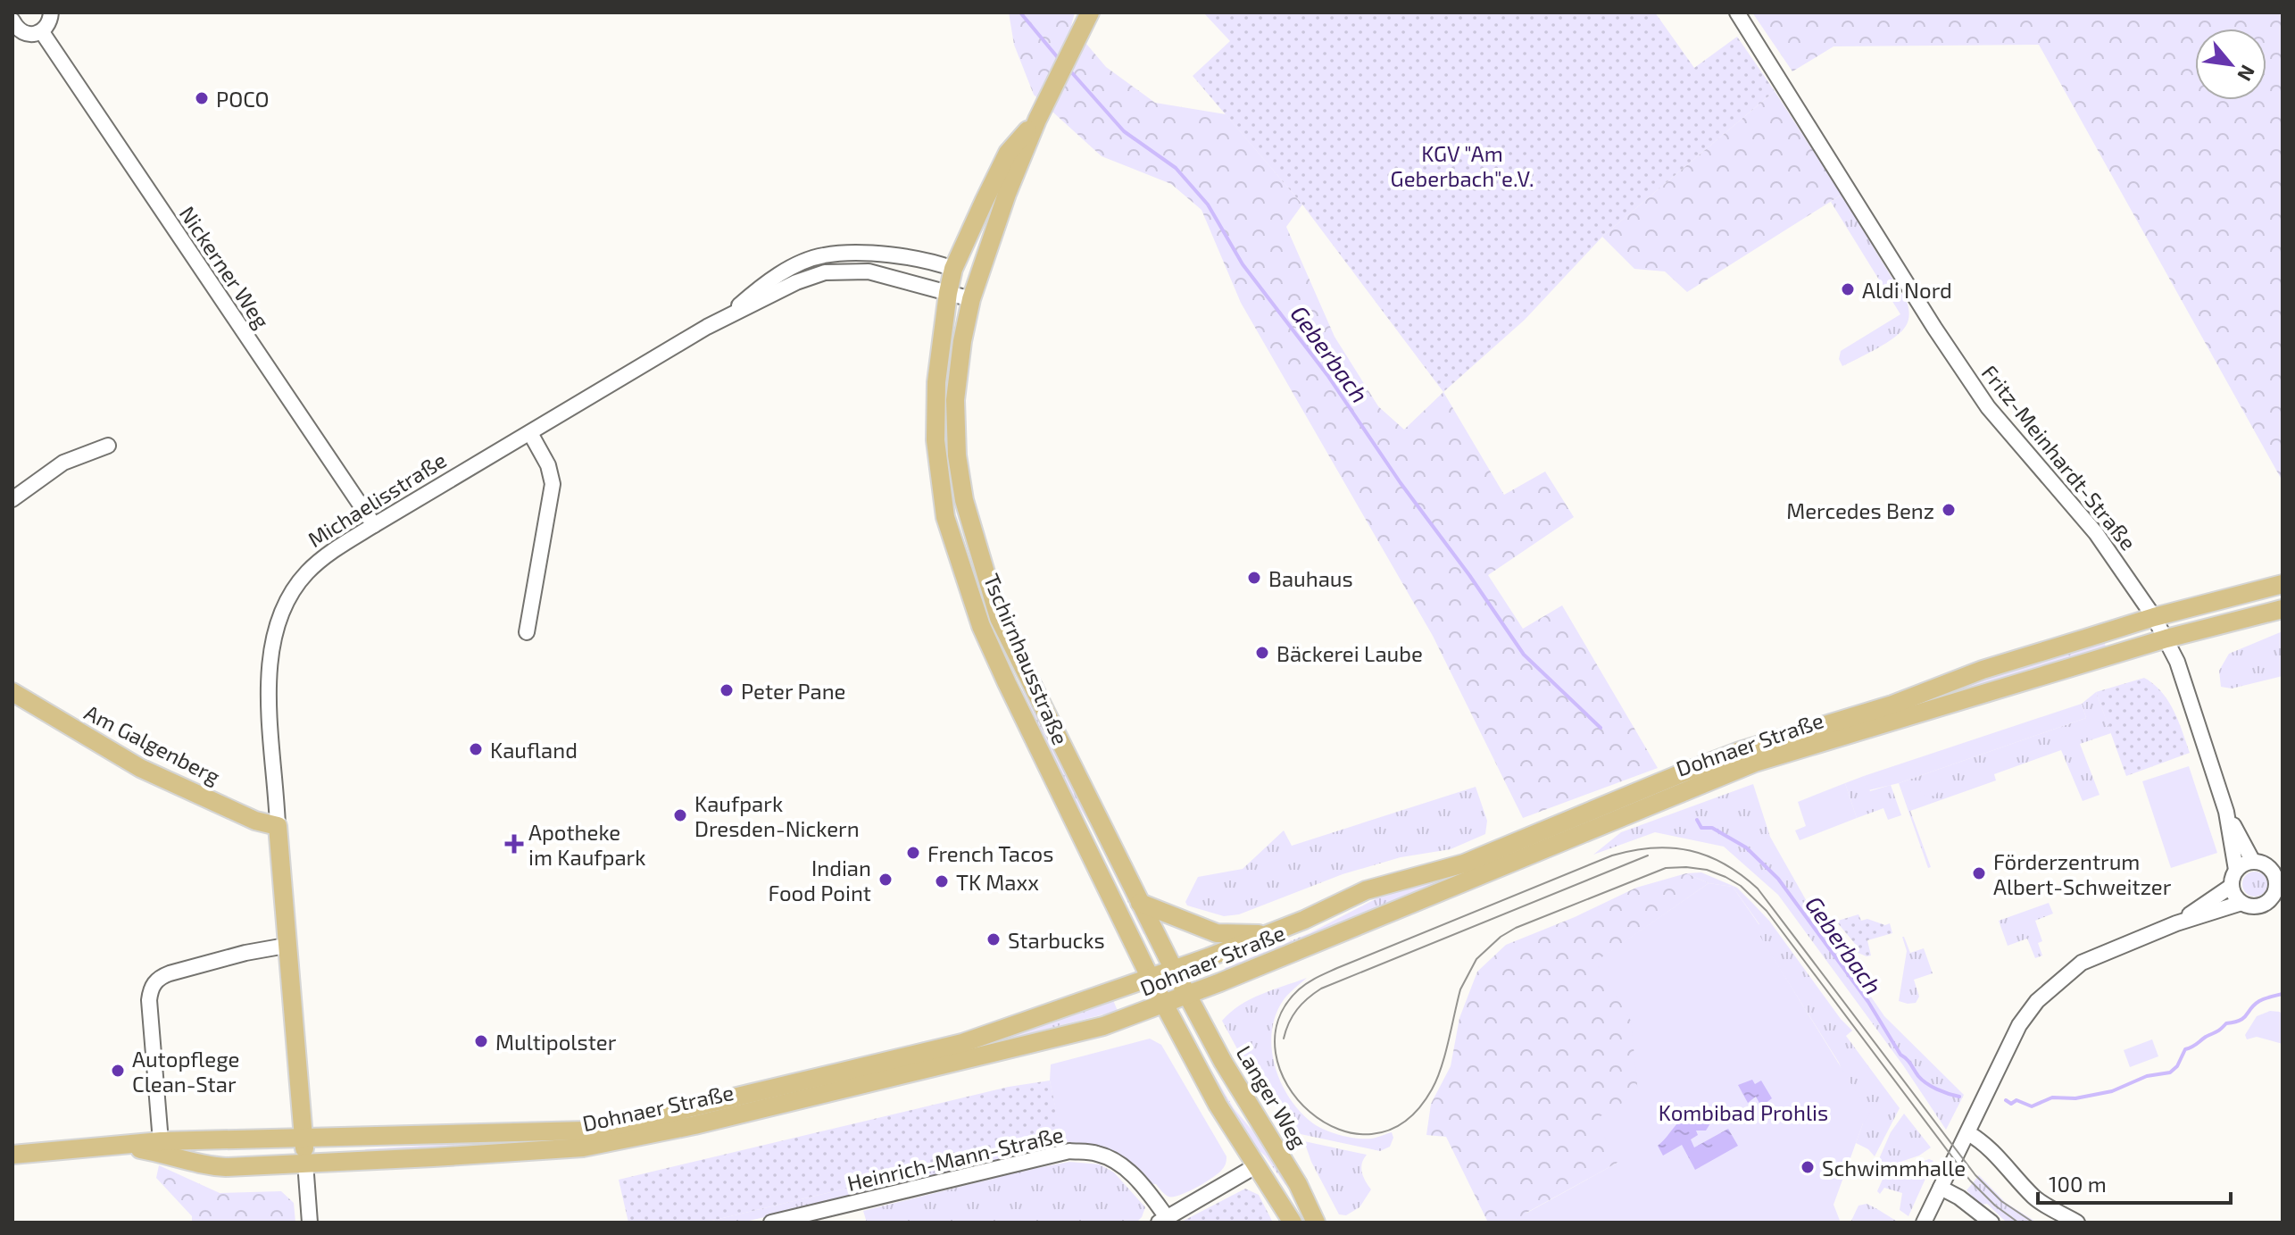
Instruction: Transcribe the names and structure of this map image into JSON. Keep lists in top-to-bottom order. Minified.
{"streets":{"main road":["Michaelisstraße","Tschirnhausstraße","Am Galgenberg","Dohnaer Straße","Langer Weg"],"street":["Nickerner Weg","Fritz-Meinhardt-Straße","Heinrich-Mann-Straße"]},"crossings":[["Nickerner Weg","Michaelisstraße"],["Fritz-Meinhardt-Straße","Dohnaer Straße"],["Michaelisstraße","Tschirnhausstraße"],["Michaelisstraße","Am Galgenberg"],["Michaelisstraße","Dohnaer Straße"],["Tschirnhausstraße","Dohnaer Straße"],["Tschirnhausstraße","Langer Weg"],["Dohnaer Straße","Langer Weg"]],"water":["Geberbach"],"parks":["KGV \"Am Geberbach\"e.V.","Kombibad Prohlis"],"places":{"other":["POCO","Aldi Nord","Mercedes Benz","Bauhaus","Bäckerei Laube","Peter Pane","Kaufland","Kaufpark Dresden-Nickern","French Tacos","Förderzentrum Albert-Schweitzer","Indian Food Point","TK Maxx","Starbucks","Multipolster","Autopflege Clean-Star","Schwimmhalle"],"health":["Apotheke im Kaufpark"]},"scale_bar":"100 m","north":"bottom right"}
